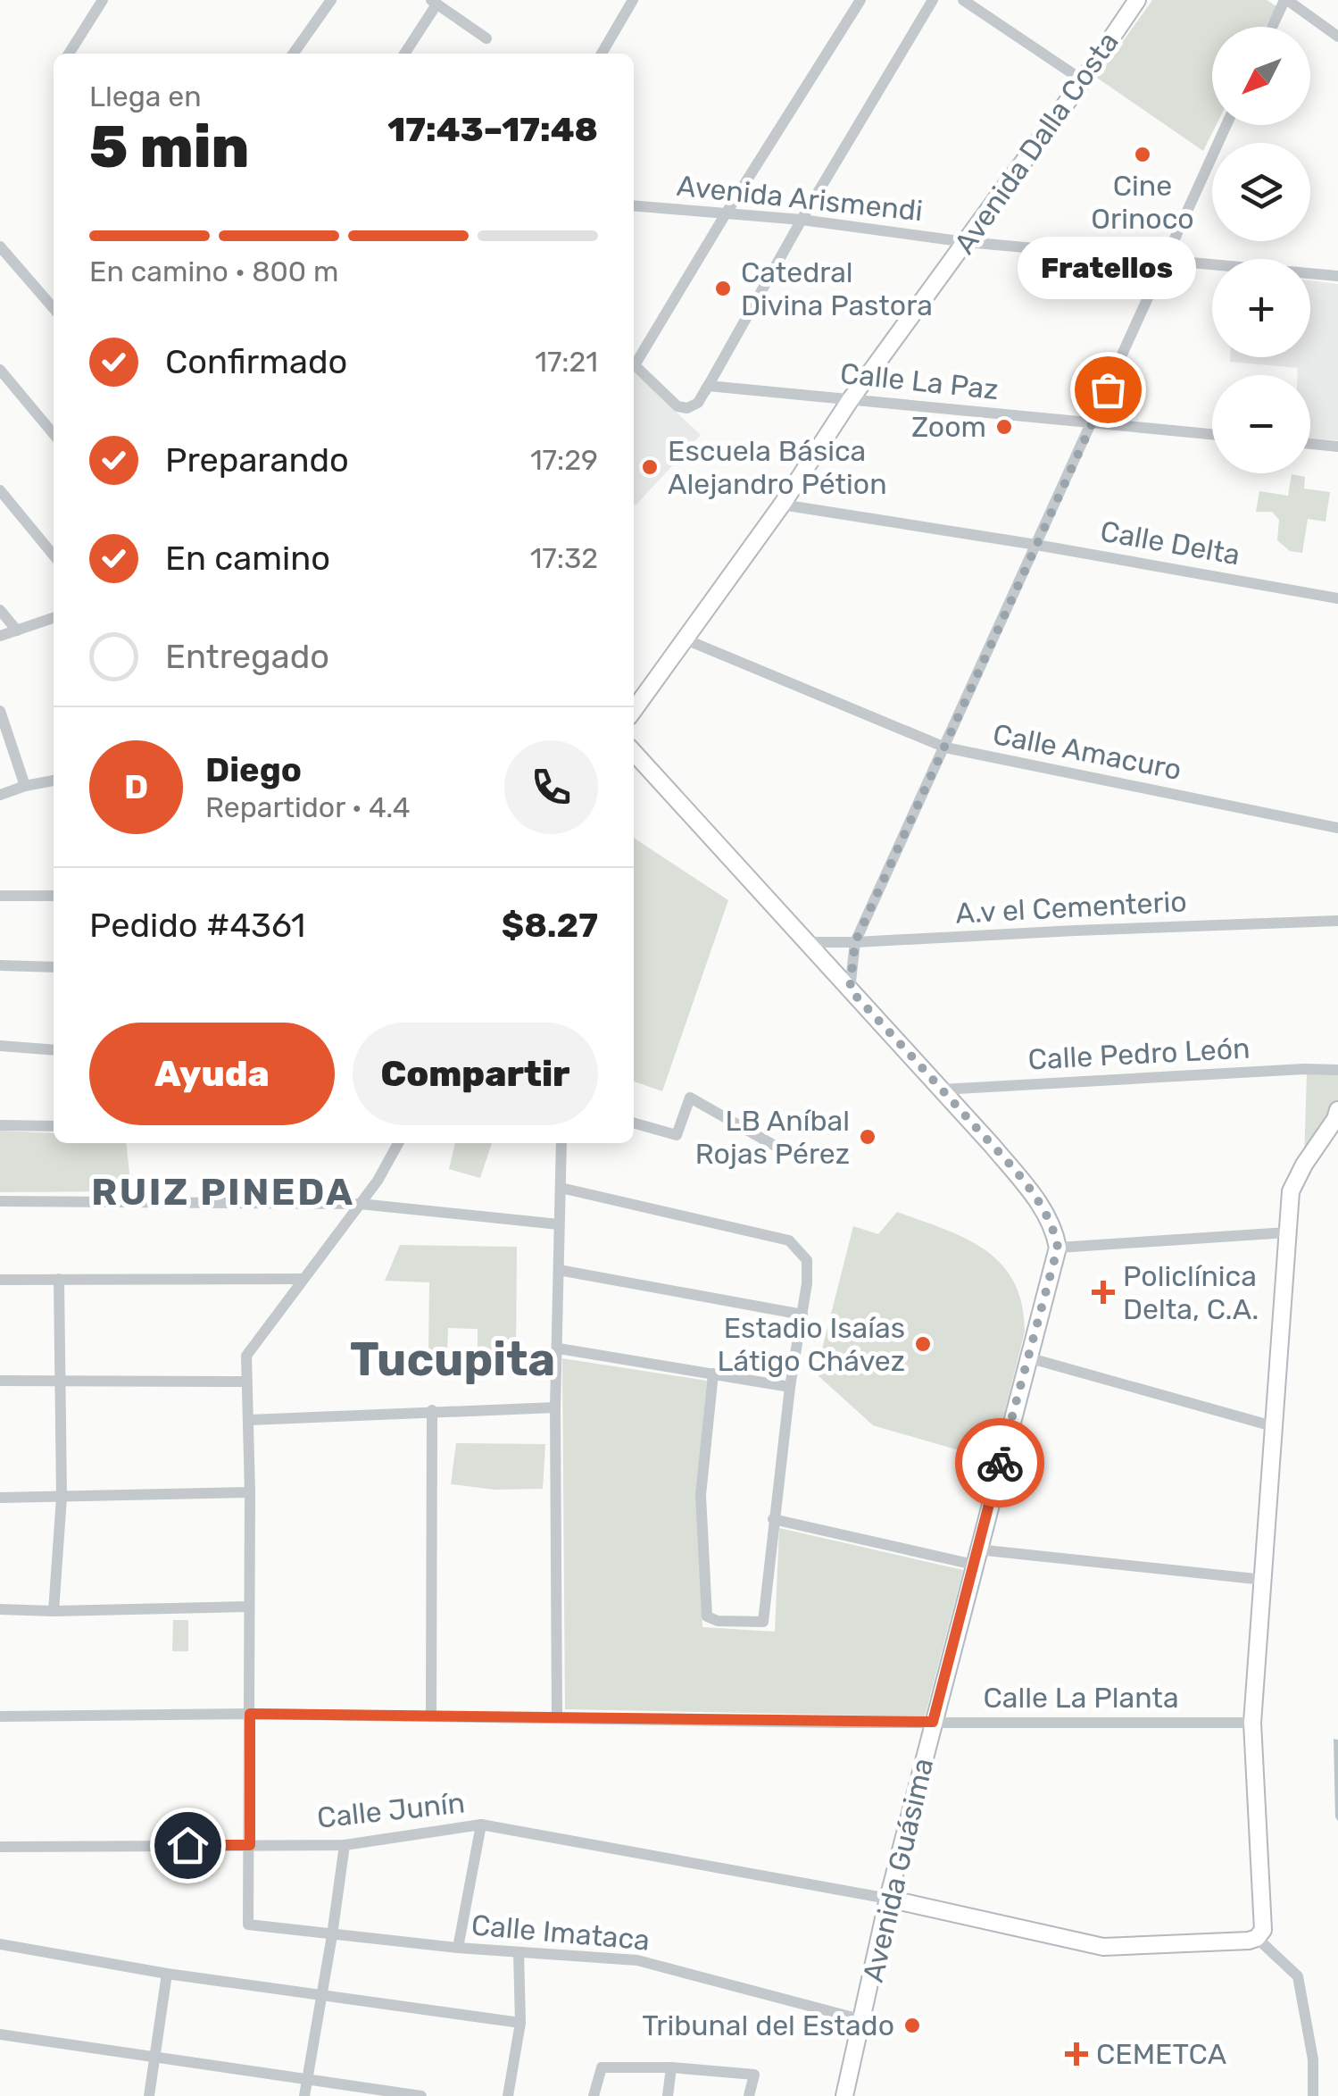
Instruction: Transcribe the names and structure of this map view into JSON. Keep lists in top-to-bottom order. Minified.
{"streets":{"main road":["Avenida Dalla Costa","Avenida Guásima"],"street":["Avenida Arismendi","Calle La Paz","Calle Delta","Calle Amacuro","A.v el Cementerio","Calle Pedro León","Calle La Planta","Calle Junín","Calle Imataca"]},"crossings":[["Avenida Dalla Costa","Avenida Arismendi"],["Avenida Dalla Costa","Calle La Paz"],["Avenida Dalla Costa","Calle Delta"],["Avenida Dalla Costa","Calle Amacuro"],["Calle La Planta","Avenida Guásima"],["Calle Junín","Avenida Guásima"],["Calle Junín","Calle Imataca"],["Avenida Guásima","Calle Imataca"]],"districts":["RUIZ PINEDA","Tucupita"],"places":{"other":["Cine Orinoco","Catedral Divina Pastora","Fratellos","Zoom","Escuela Básica Alejandro Pétion","LB Aníbal Rojas Pérez","Estadio Isaías Látigo Chávez","Tribunal del Estado"],"health":["Policlínica Delta, C.A.","CEMETCA"]},"north":"bottom left","page":{"map_buttons":["+","−"],"heading":["5 min","Llega en","17:43–17:48"],"panel":["Diego","Repartidor · 4.4","Pedido #4361","$8.27"],"bar":"En camino · 800 m","bubble":"Fratellos","list":[["Confirmado","17:21"],["Preparando","17:29"],["En camino","17:32"],"Entregado"],"round":"D","buttons":["Ayuda","Compartir"]}}
